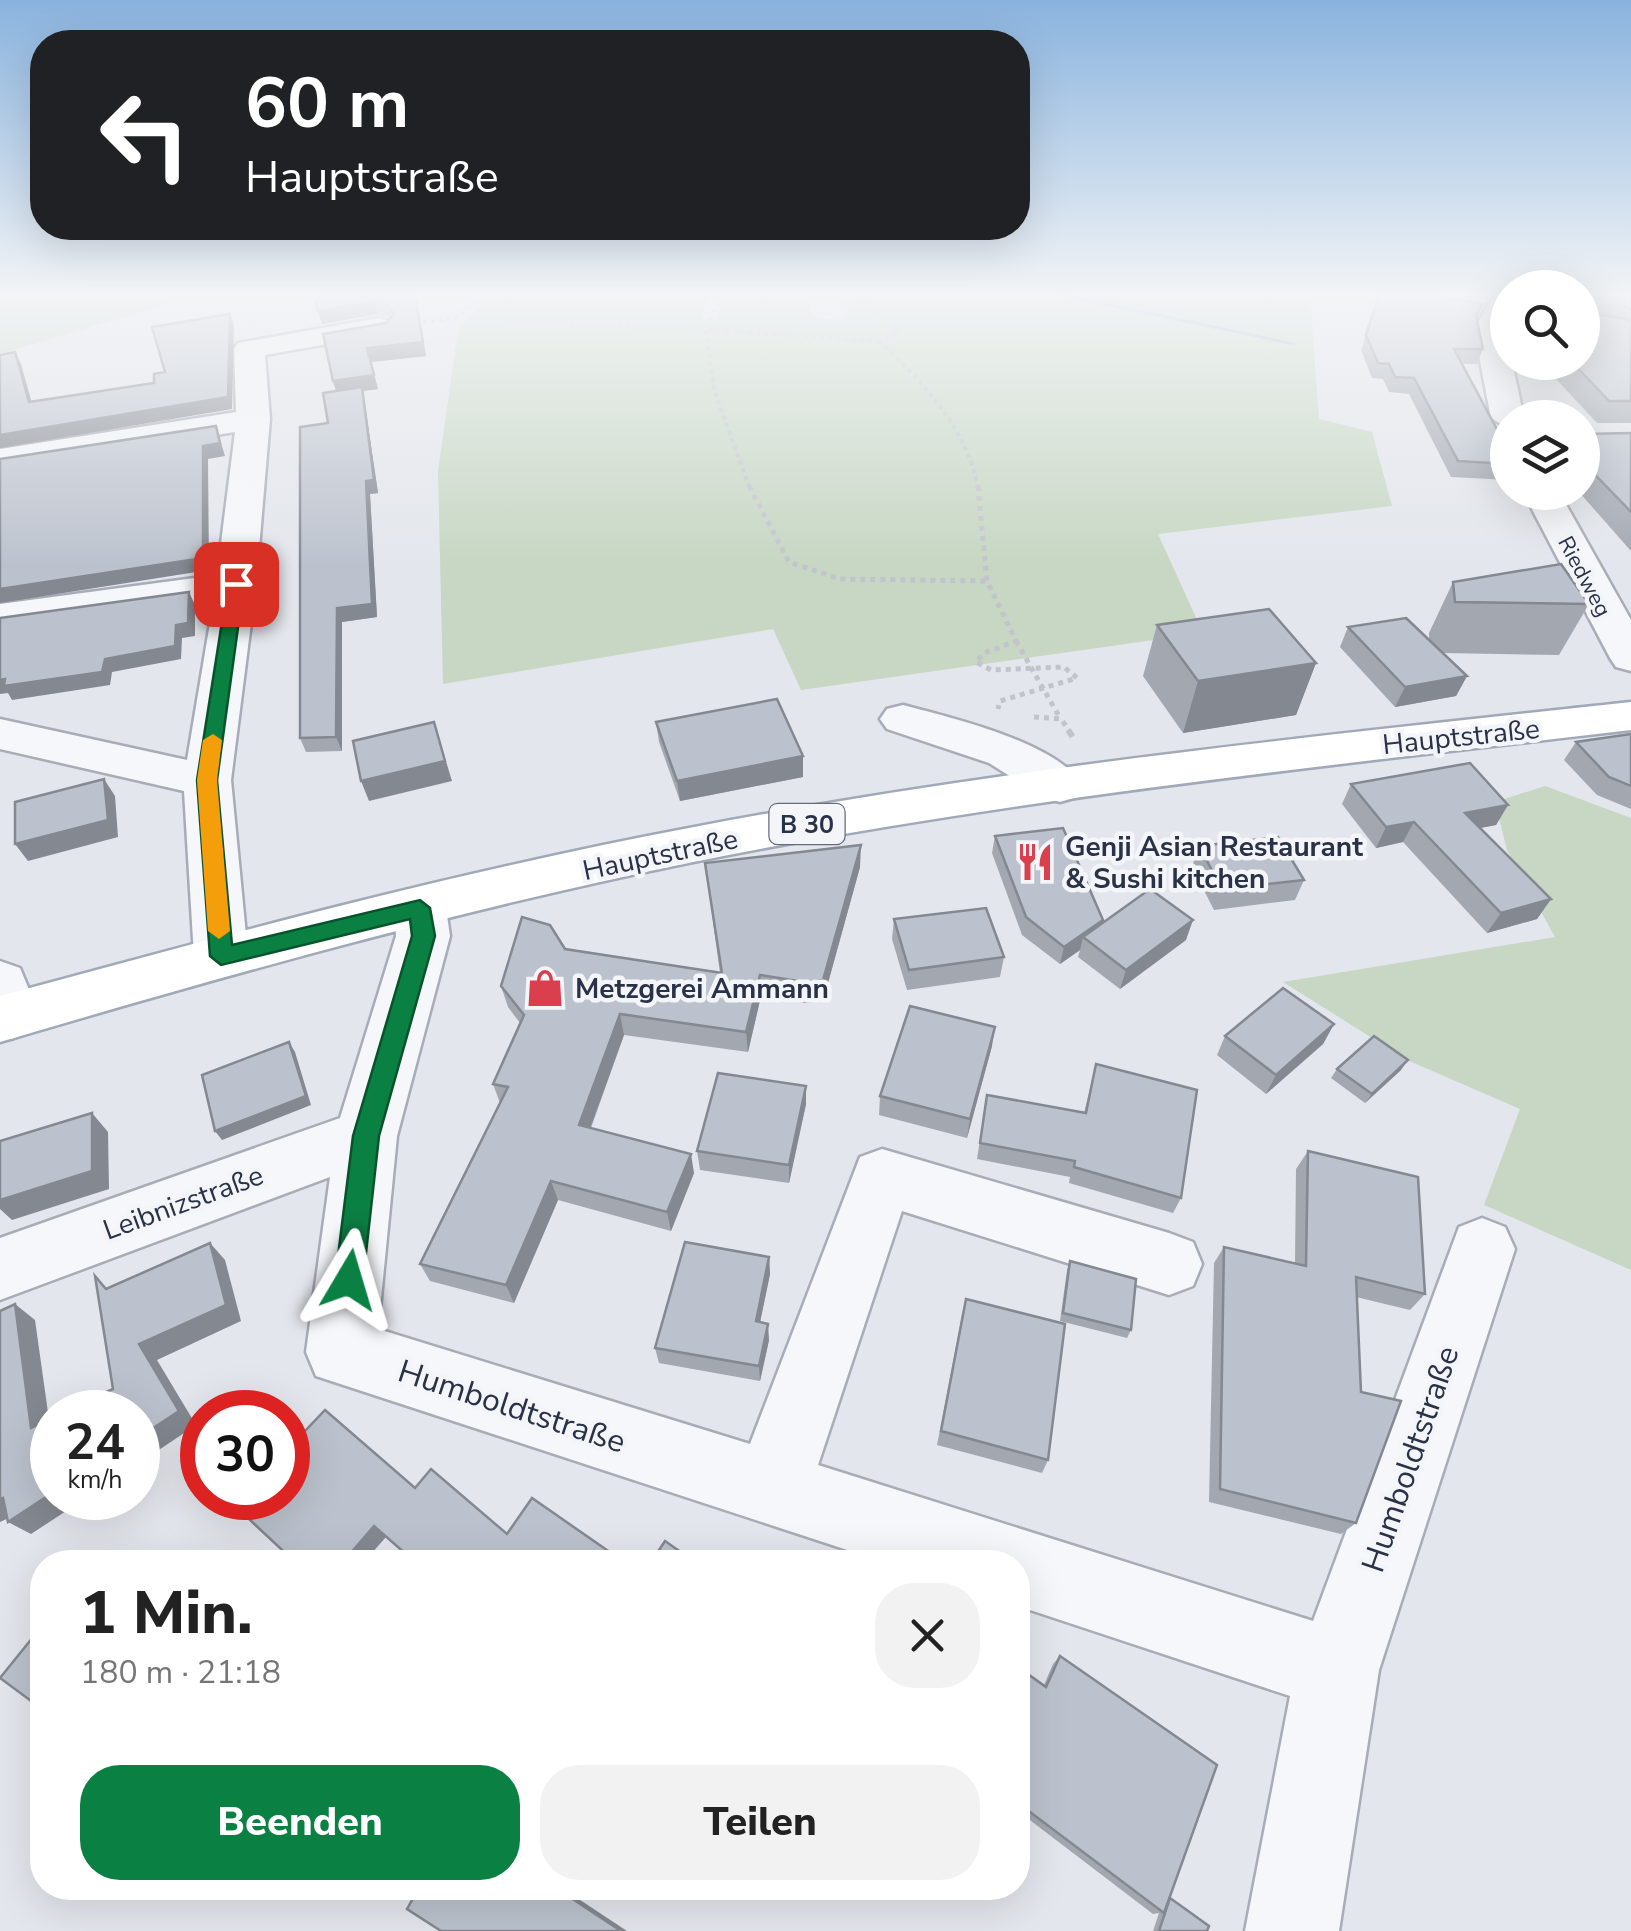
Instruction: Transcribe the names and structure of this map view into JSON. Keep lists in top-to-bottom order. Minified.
{"streets":{"main road":["Hauptstraße","B 30"],"street":["Riedweg","Leibnizstraße","Humboldtstraße"]},"crossings":[["Hauptstraße","Humboldtstraße"],["Leibnizstraße","Humboldtstraße"]],"places":{"restaurant":["Genji Asian Restaurant & Sushi kitchen"],"shop":["Metzgerei Ammann"]},"page":{"turn":["60 m","Hauptstraße"],"speed":"24 km/h","limit":"30","heading":["1 Min.","180 m · 21:18"],"buttons":["Beenden","Teilen"]}}
